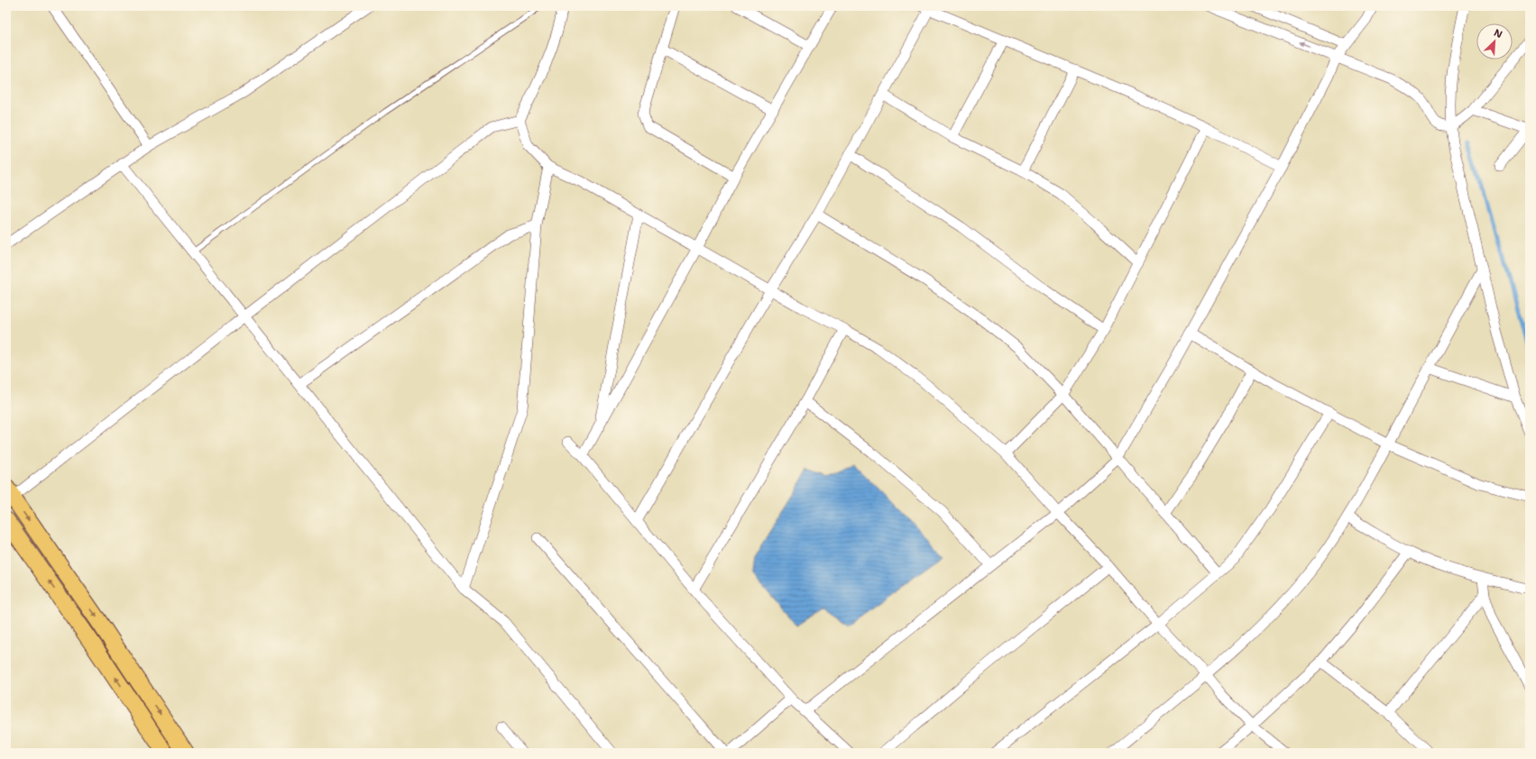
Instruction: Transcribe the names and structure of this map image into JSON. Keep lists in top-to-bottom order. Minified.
{"north":"top right"}
